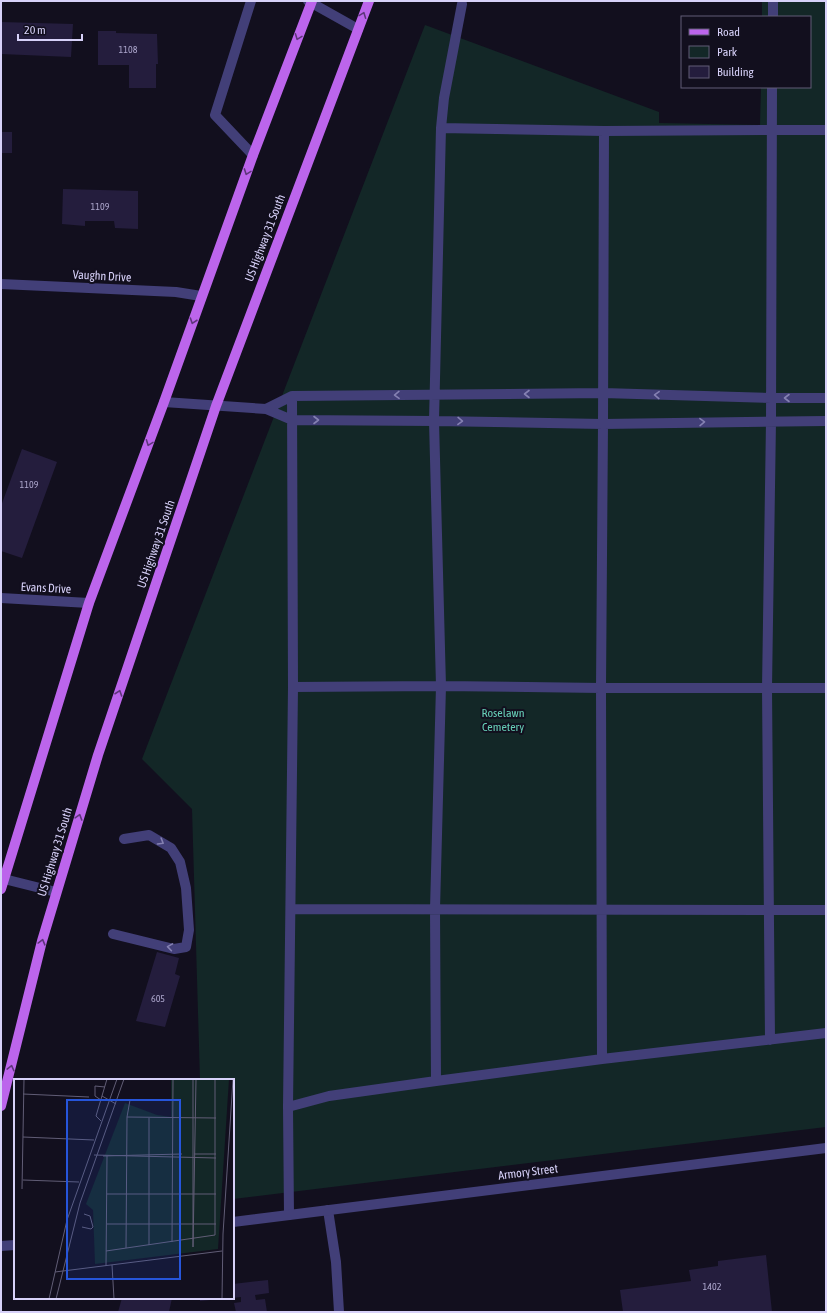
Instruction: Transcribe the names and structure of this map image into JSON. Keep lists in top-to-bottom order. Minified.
{"streets":{"main road":["US Highway 31 South"],"street":["Vaughn Drive","Evans Drive","Armory Street"]},"parks":["Roselawn Cemetery"],"house_numbers":["1108","1109","1109","605","1402"],"legend":["Road","Park","Building"],"scale_bar":"20 m"}
